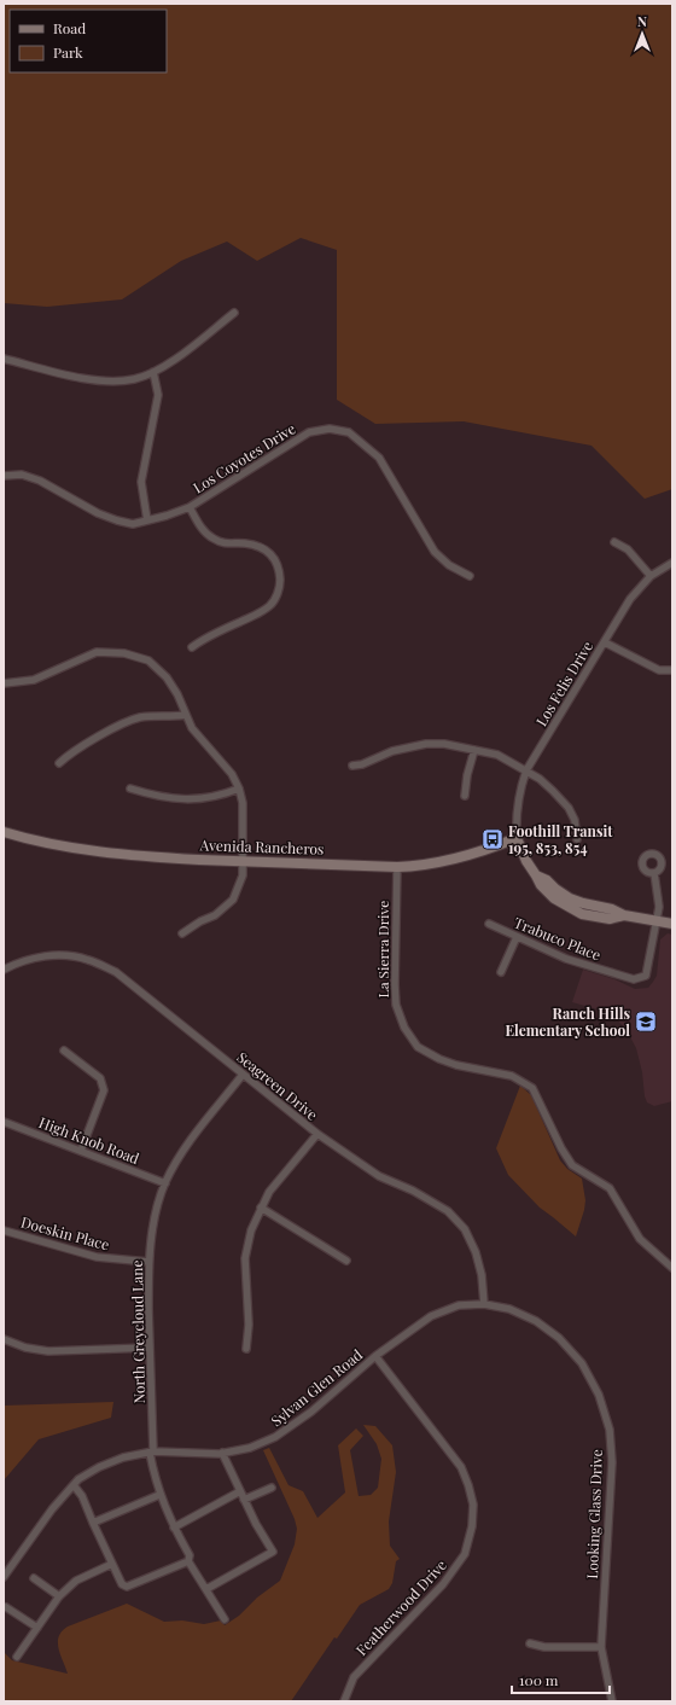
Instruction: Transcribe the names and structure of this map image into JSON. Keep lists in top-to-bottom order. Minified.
{"streets":{"main road":["Avenida Rancheros"],"street":["Los Coyotes Drive","Los Felis Drive","Trabuco Place","La Sierra Drive","Seagreen Drive","High Knob Road","Doeskin Place","North Greycloud Lane","Sylvan Glen Road","Looking Glass Drive","Featherwood Drive"]},"crossings":[["Los Felis Drive","Avenida Rancheros"],["Avenida Rancheros","La Sierra Drive"],["Seagreen Drive","North Greycloud Lane"],["Seagreen Drive","Sylvan Glen Road"],["Seagreen Drive","Looking Glass Drive"],["High Knob Road","North Greycloud Lane"],["Doeskin Place","North Greycloud Lane"],["North Greycloud Lane","Sylvan Glen Road"],["Sylvan Glen Road","Looking Glass Drive"],["Sylvan Glen Road","Featherwood Drive"]],"places":{"bus stop":["Foothill Transit 195, 853, 854"],"school or university":["Ranch Hills Elementary School"]},"legend":["Road","Park"],"scale_bar":"100 m","north":"top"}
